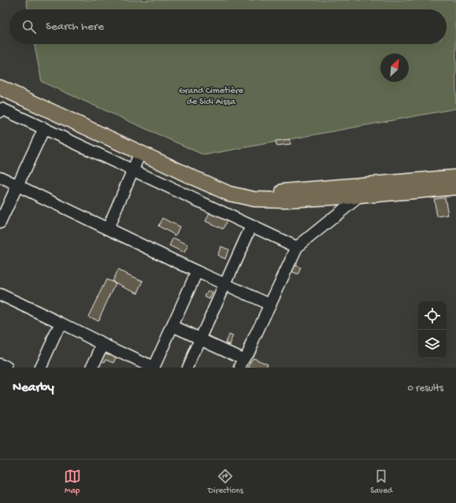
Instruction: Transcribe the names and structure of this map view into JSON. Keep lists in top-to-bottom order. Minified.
{"parks":["Grand Cimetière de Sidi Aissa"],"north":"top right","page":{"search":"Search here","heading":["Nearby","0 results"],"nav":["Map","Directions","Saved"]}}
